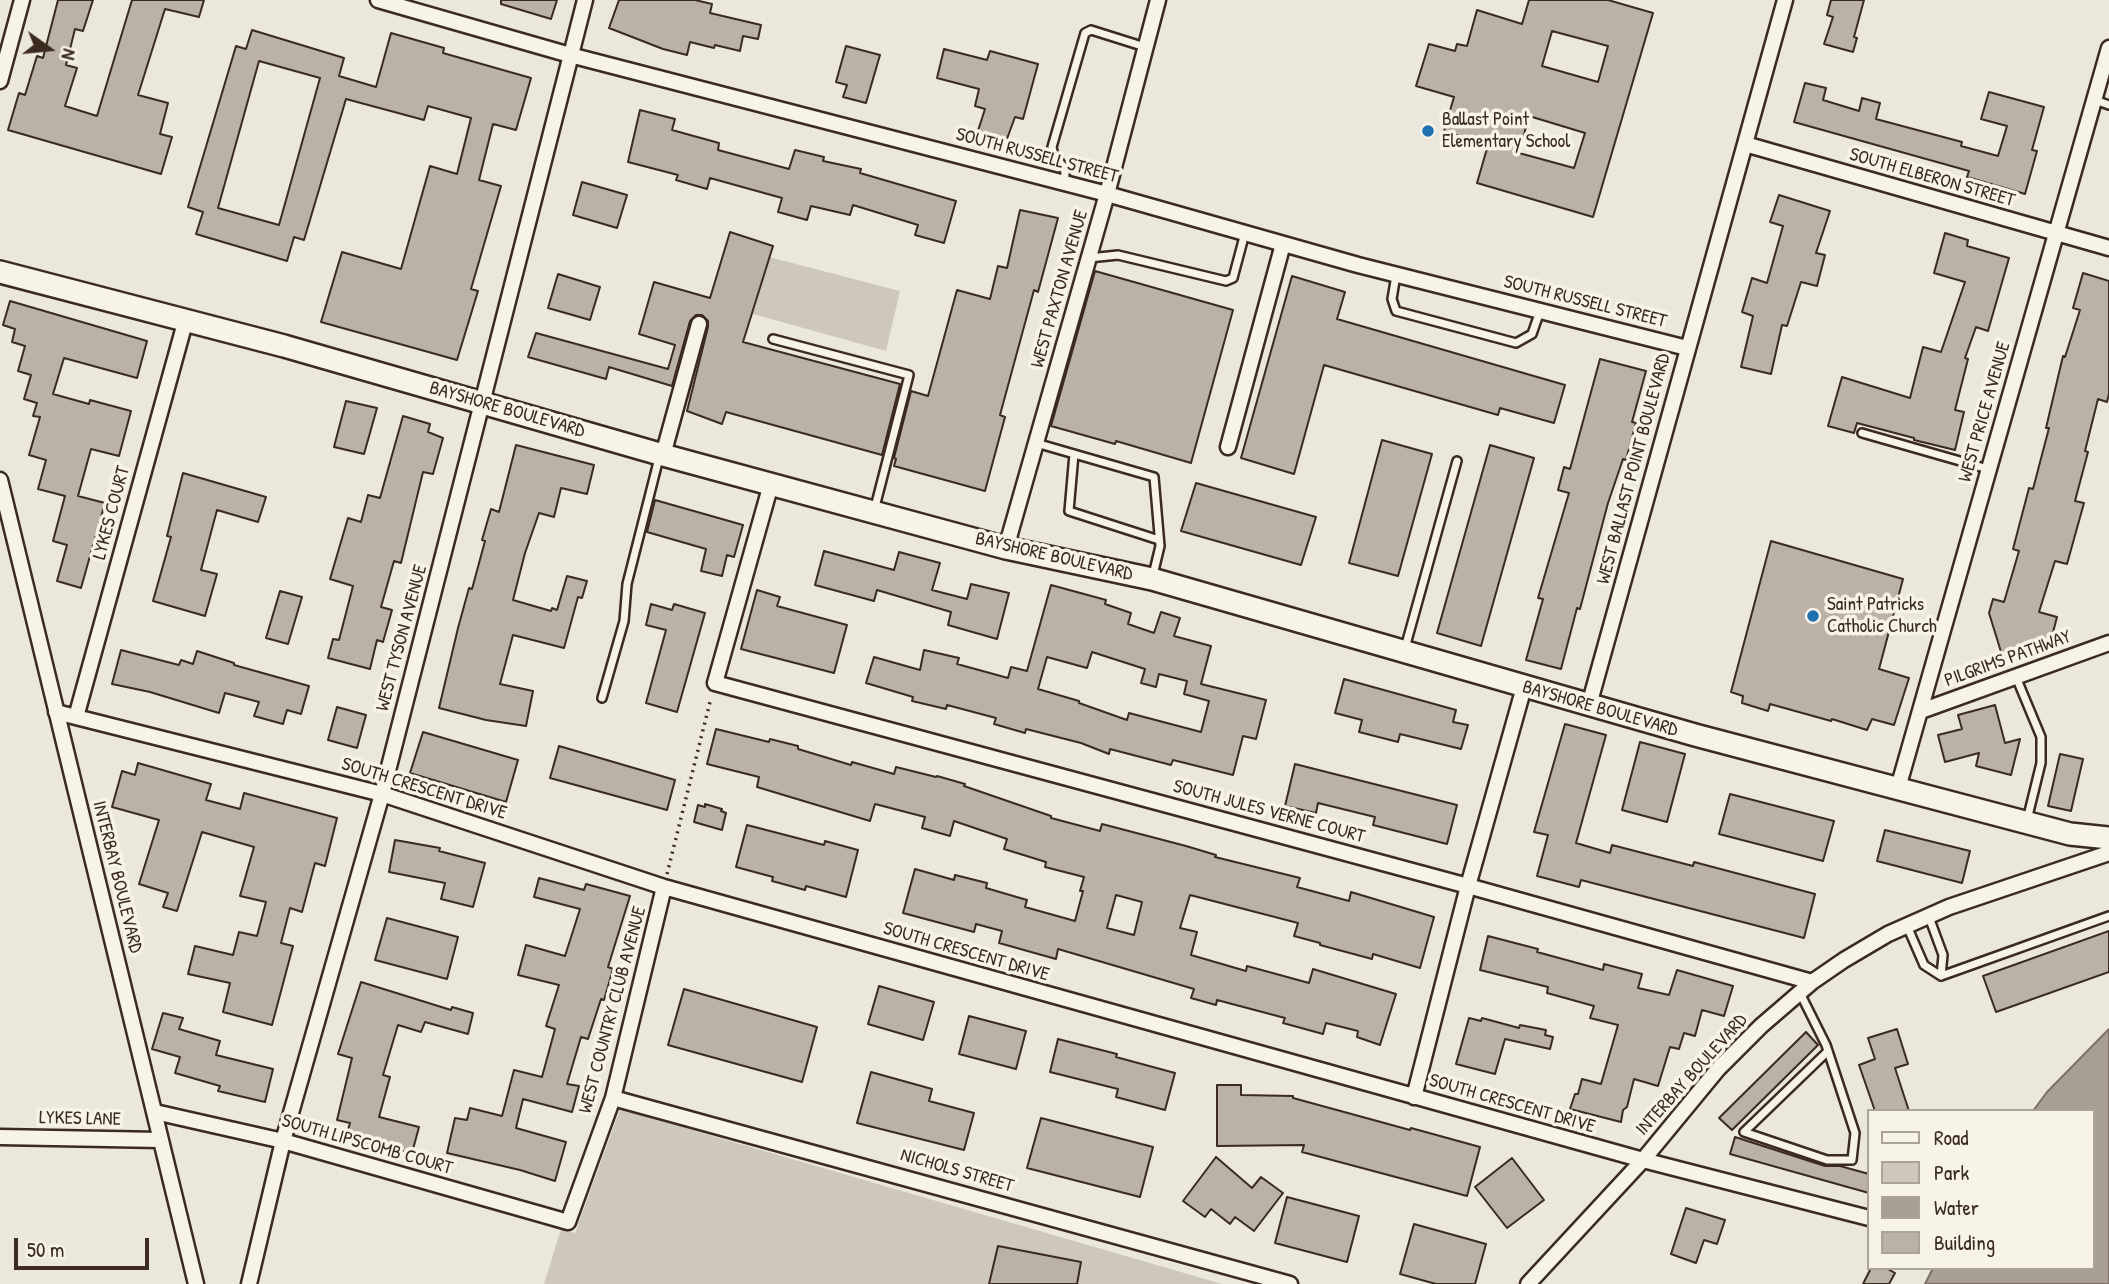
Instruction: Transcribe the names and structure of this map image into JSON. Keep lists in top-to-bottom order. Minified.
{"streets":{"street":["SOUTH RUSSELL STREET","SOUTH ELBERON STREET","WEST PAXTON AVENUE","BAYSHORE BOULEVARD","WEST PRICE AVENUE","WEST BALLAST POINT BOULEVARD","LYKES COURT","WEST TYSON AVENUE","PILGRIMS PATHWAY","SOUTH CRESCENT DRIVE","SOUTH JULES VERNE COURT","INTERBAY BOULEVARD","WEST COUNTRY CLUB AVENUE","LYKES LANE","SOUTH LIPSCOMB COURT","NICHOLS STREET"]},"crossings":[["SOUTH RUSSELL STREET","WEST PAXTON AVENUE"],["SOUTH RUSSELL STREET","WEST BALLAST POINT BOULEVARD"],["SOUTH RUSSELL STREET","WEST TYSON AVENUE"],["SOUTH ELBERON STREET","WEST PRICE AVENUE"],["SOUTH ELBERON STREET","WEST BALLAST POINT BOULEVARD"],["WEST PAXTON AVENUE","BAYSHORE BOULEVARD"],["BAYSHORE BOULEVARD","WEST PRICE AVENUE"],["BAYSHORE BOULEVARD","WEST BALLAST POINT BOULEVARD"],["BAYSHORE BOULEVARD","LYKES COURT"],["BAYSHORE BOULEVARD","WEST TYSON AVENUE"],["WEST PRICE AVENUE","PILGRIMS PATHWAY"],["LYKES COURT","SOUTH CRESCENT DRIVE"],["WEST TYSON AVENUE","SOUTH CRESCENT DRIVE"],["WEST TYSON AVENUE","SOUTH LIPSCOMB COURT"],["SOUTH CRESCENT DRIVE","INTERBAY BOULEVARD"],["SOUTH CRESCENT DRIVE","WEST COUNTRY CLUB AVENUE"],["SOUTH JULES VERNE COURT","INTERBAY BOULEVARD"],["INTERBAY BOULEVARD","LYKES LANE"],["INTERBAY BOULEVARD","SOUTH LIPSCOMB COURT"],["WEST COUNTRY CLUB AVENUE","SOUTH LIPSCOMB COURT"],["WEST COUNTRY CLUB AVENUE","NICHOLS STREET"]],"places":["Ballast Point Elementary School","Saint Patricks Catholic Church"],"legend":["Road","Park","Water","Building"],"scale_bar":"50 m","north":"right"}
